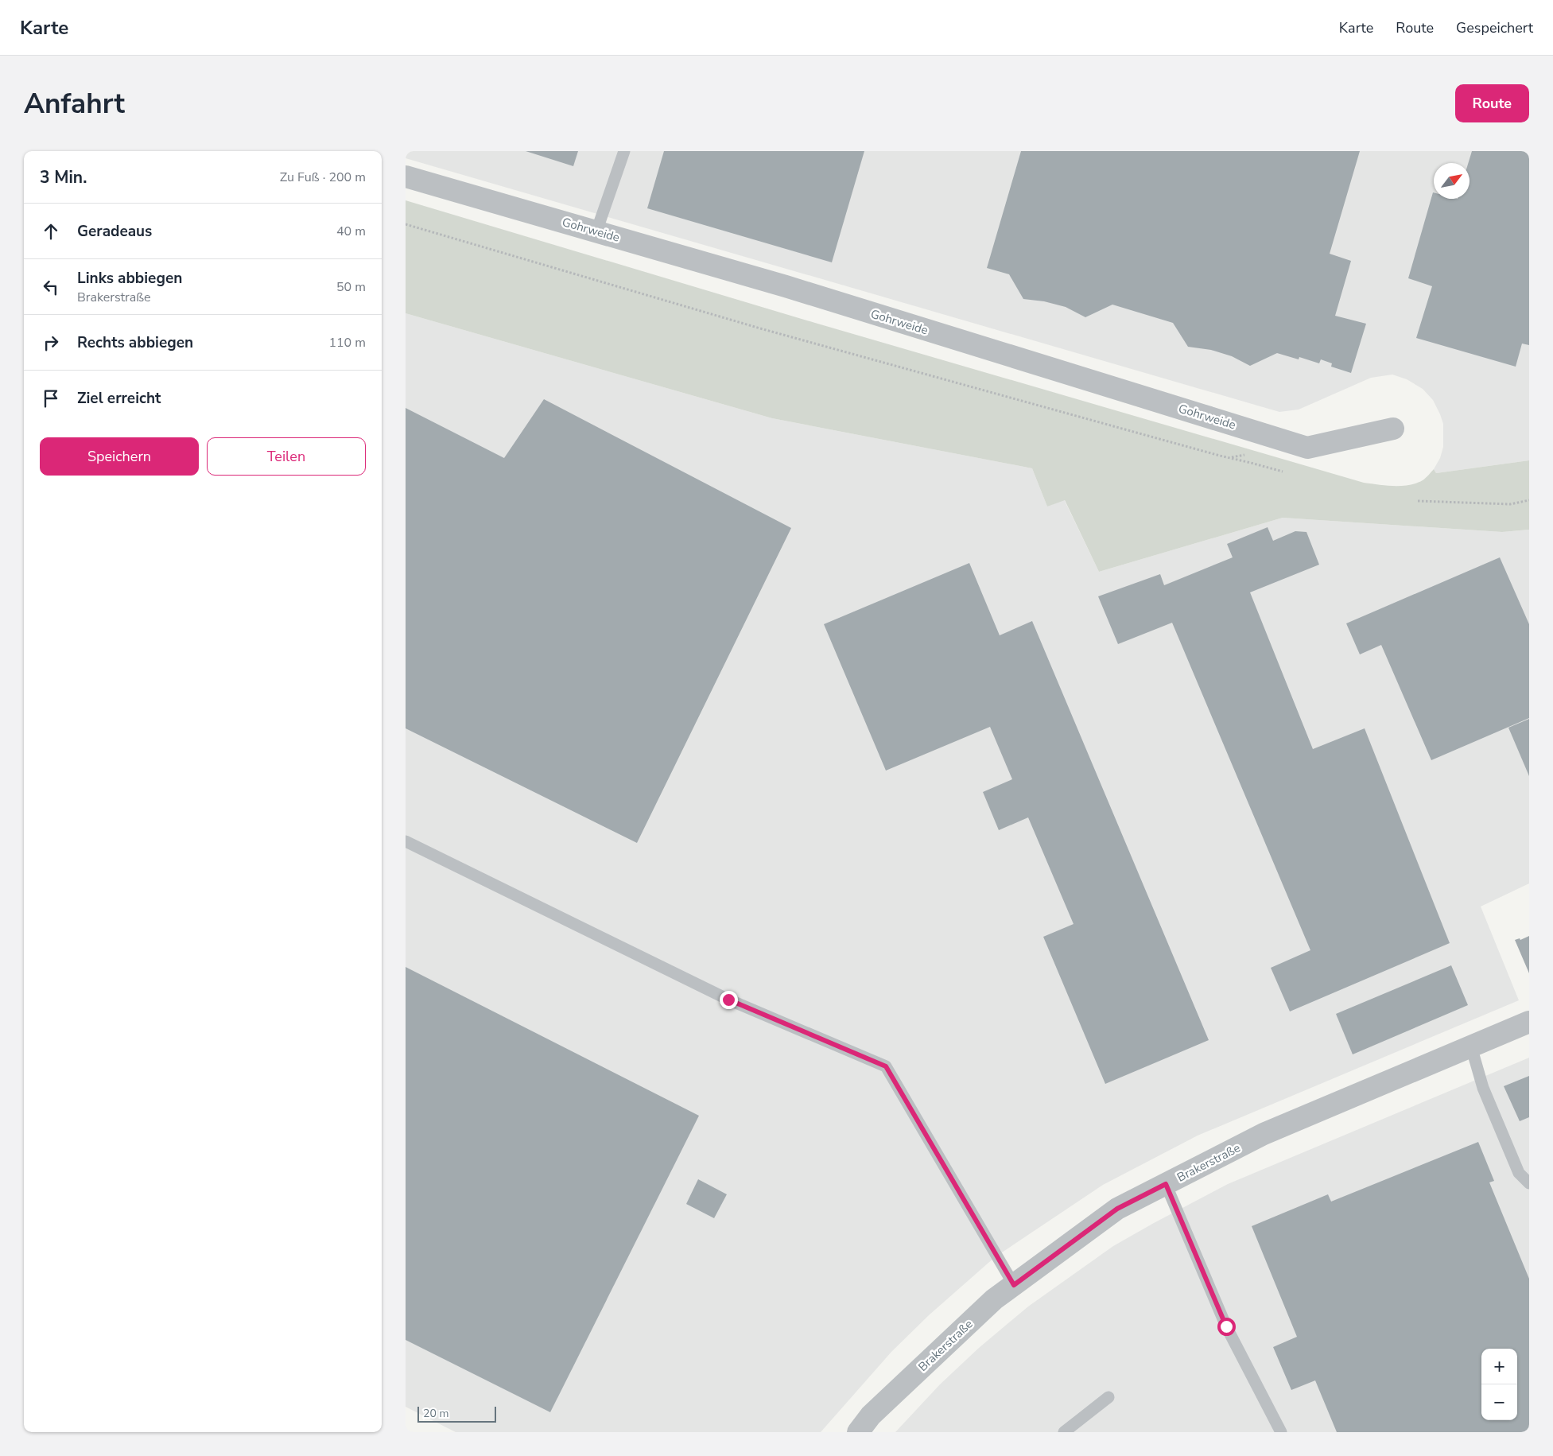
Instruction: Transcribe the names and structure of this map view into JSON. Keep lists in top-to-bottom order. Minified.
{"streets":{"street":["Gohrweide","Brakerstraße"]},"scale_bar":"20 m","north":"top right","page":{"header":"Karte","nav":["Karte","Route","Gespeichert"],"buttons":["Route",["Speichern","Teilen"]],"title":"Anfahrt","heading":["3 Min.","Zu Fuß · 200 m"],"list":[["Geradeaus","40 m"],["Links abbiegen","Brakerstraße","50 m"],["Rechts abbiegen","110 m"],"Ziel erreicht"],"map_buttons":["+","−"],"scale":"20 m"}}
